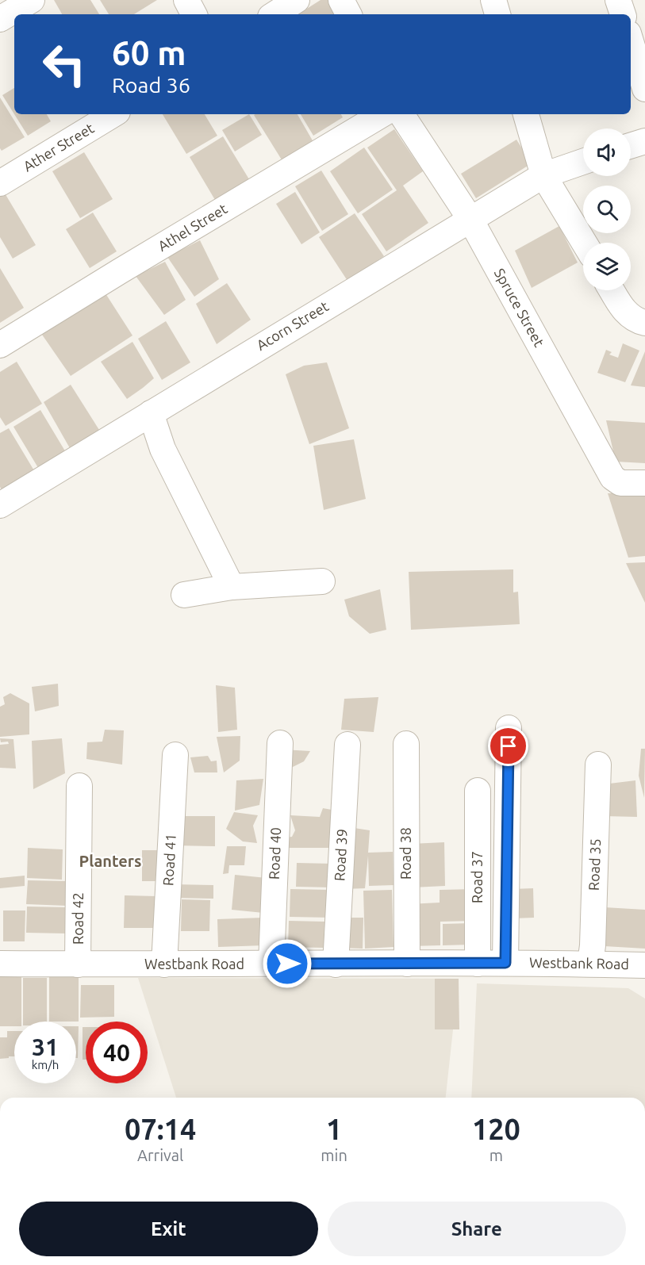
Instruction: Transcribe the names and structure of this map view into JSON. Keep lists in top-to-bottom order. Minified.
{"streets":{"street":["Ather Street","Athel Street","Spruce Street","Acorn Street","Road 40","Road 38","Road 39","Road 41","Road 35","Road 37","Road 42","Westbank Road"]},"crossings":[["Spruce Street","Acorn Street"],["Road 40","Westbank Road"],["Road 38","Westbank Road"],["Road 39","Westbank Road"],["Road 41","Westbank Road"],["Road 35","Westbank Road"],["Road 37","Westbank Road"],["Road 42","Westbank Road"]],"districts":["Planters"],"page":{"turn":["60 m","Road 36"],"speed":"31 km/h","limit":"40","eta":["07:14","Arrival","1","min","120","m"],"buttons":["Exit","Share"]}}
